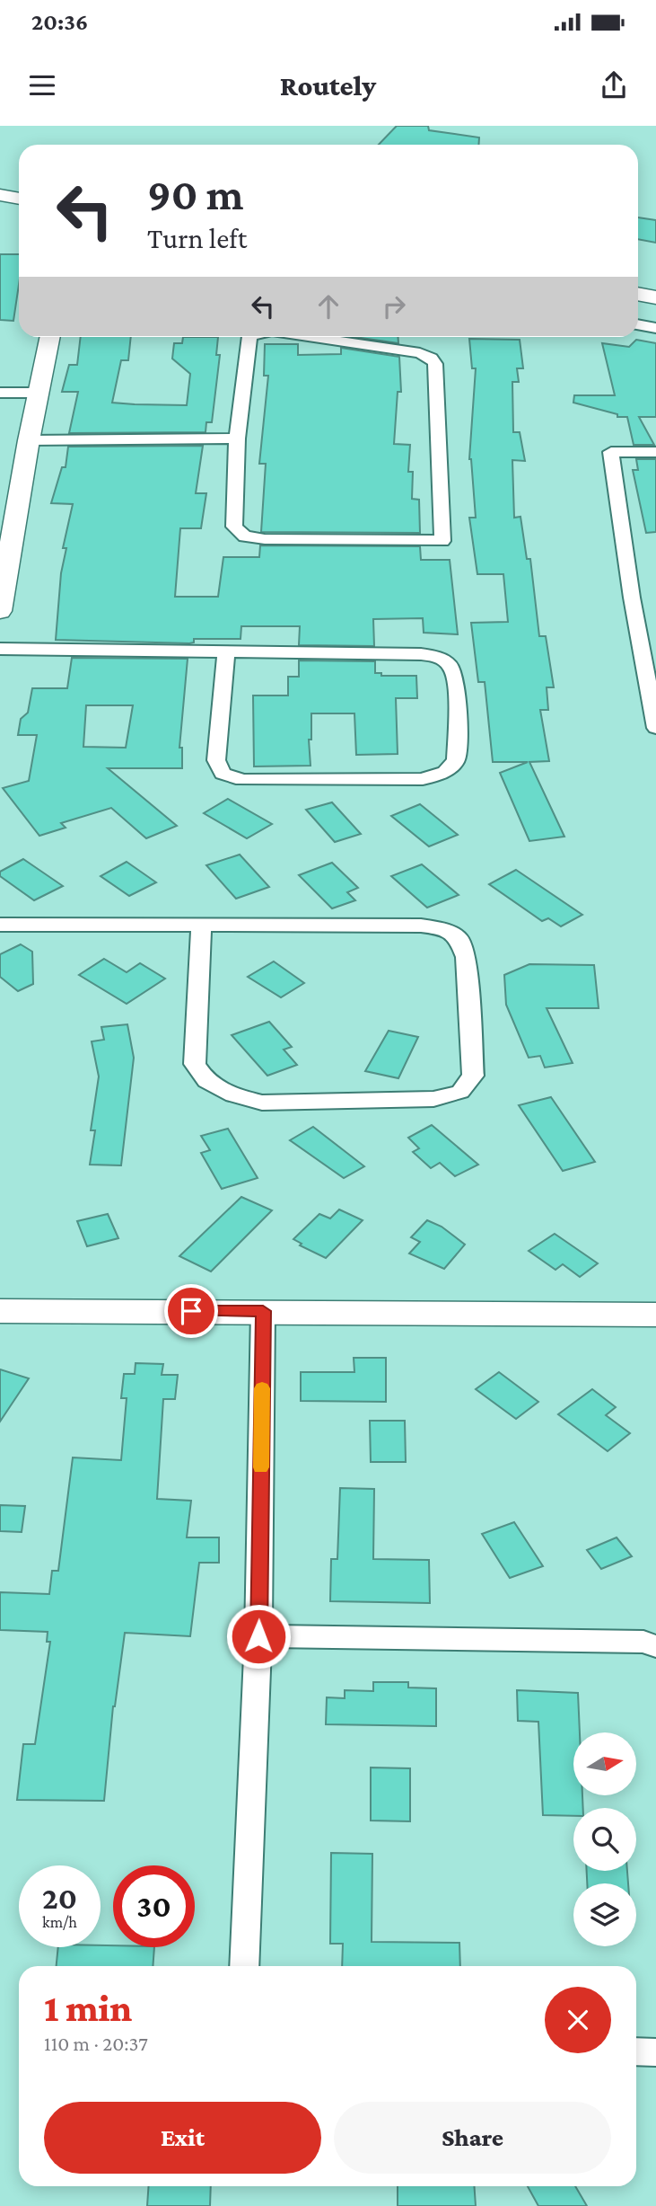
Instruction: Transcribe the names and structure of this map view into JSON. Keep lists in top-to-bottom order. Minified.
{"north":"right","page":{"status":"20:36","header":"Routely","turn":["90 m","Turn left"],"speed":"20 km/h","limit":"30","heading":["1 min","110 m · 20:37"],"buttons":["Exit","Share"]}}
